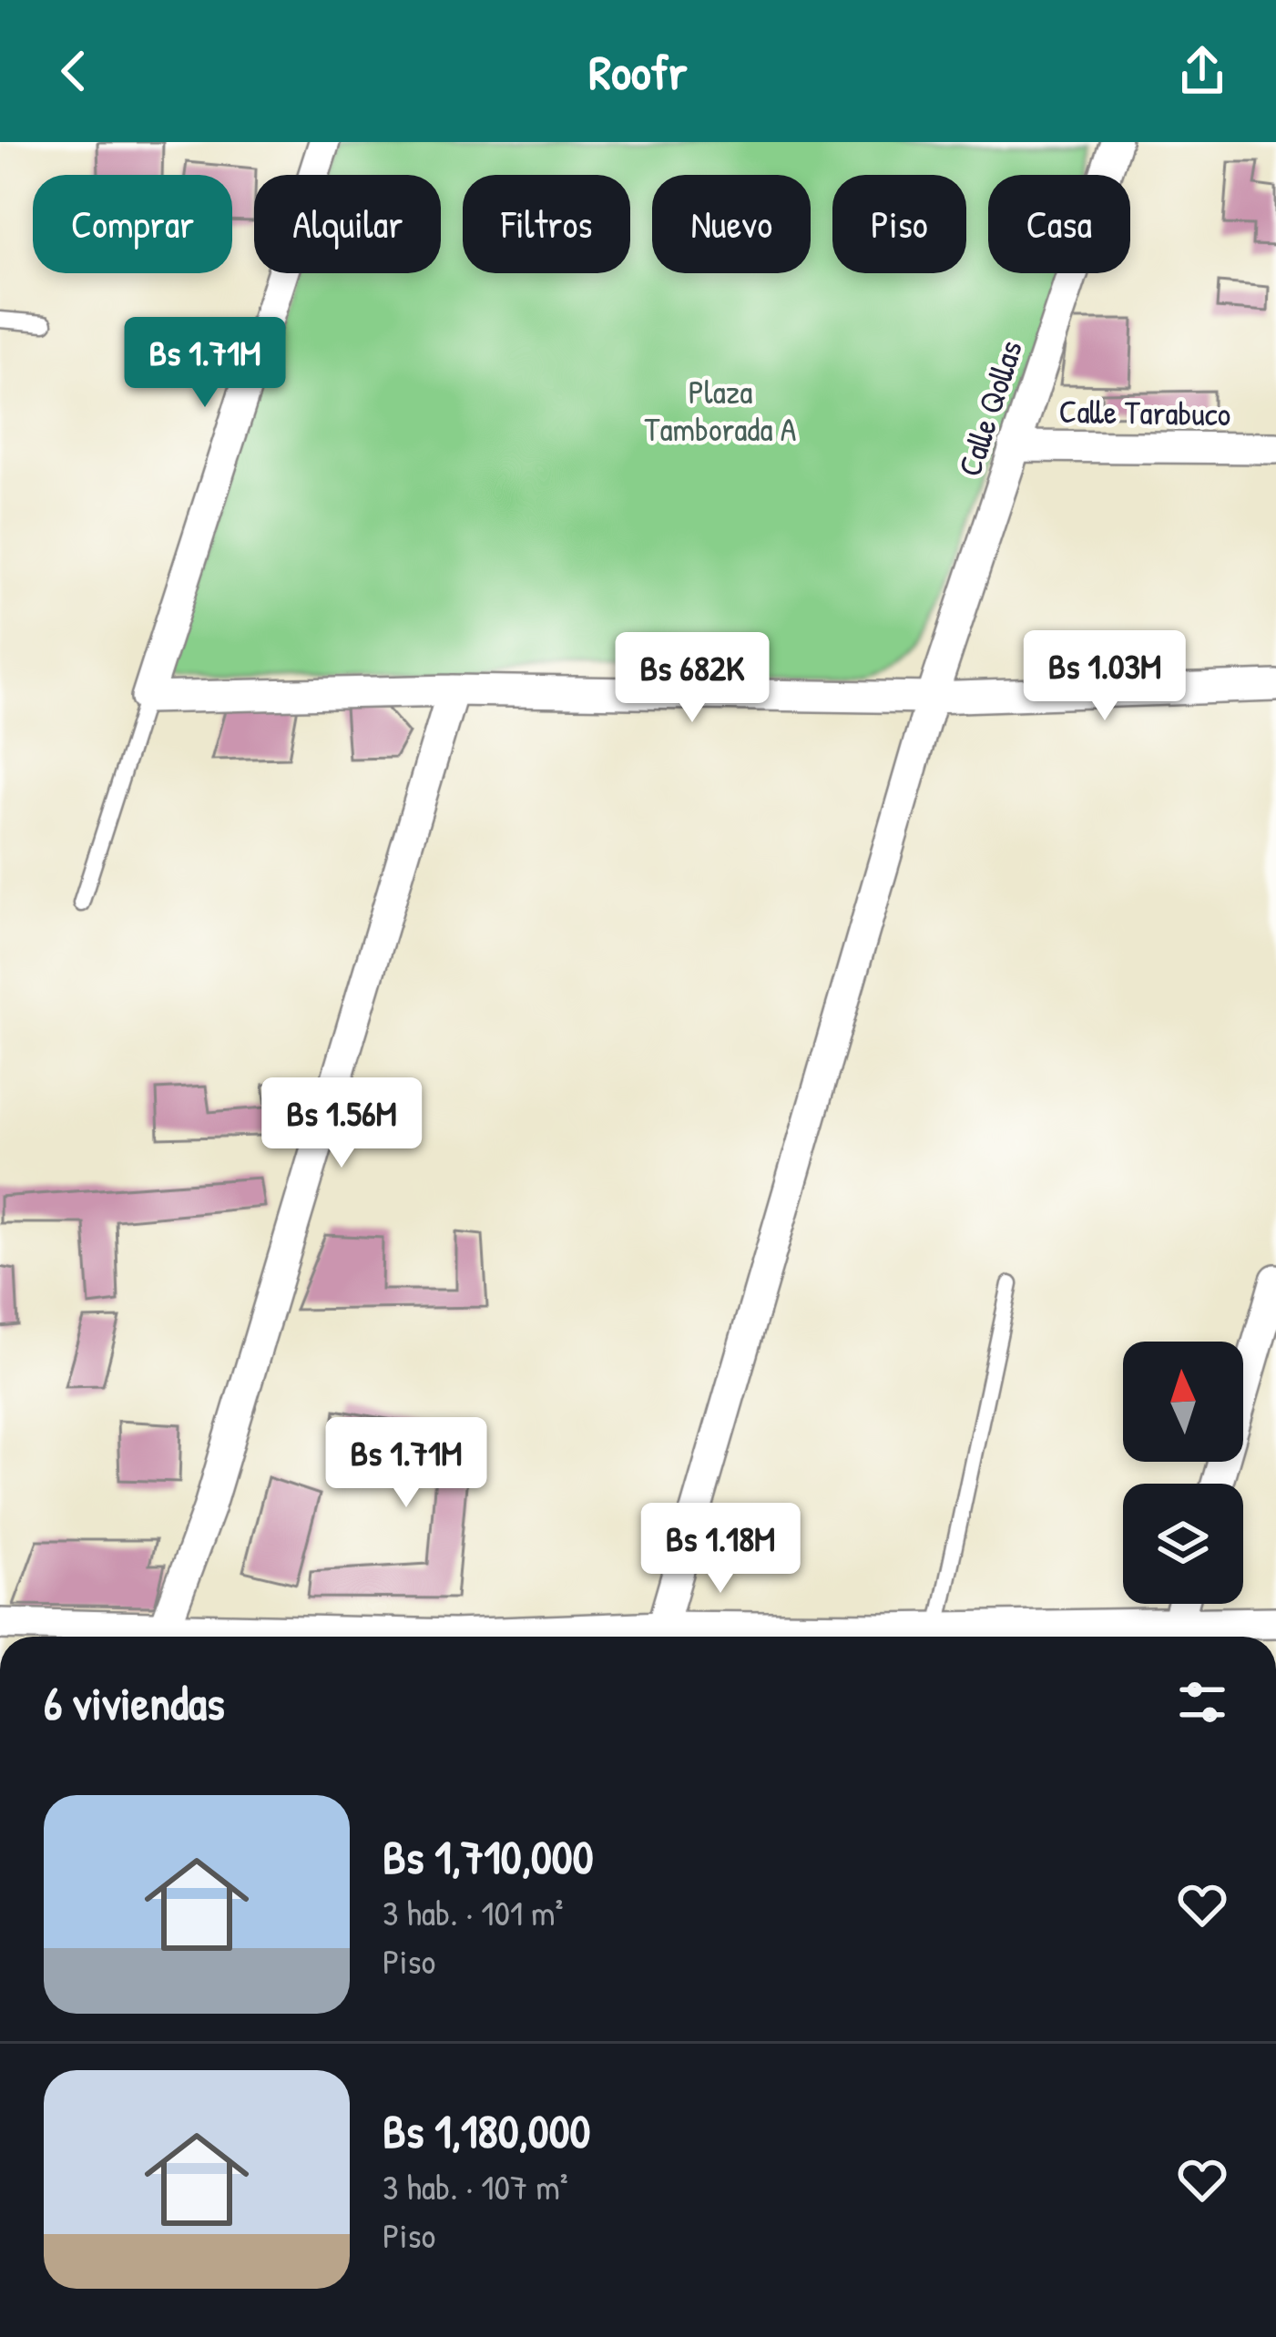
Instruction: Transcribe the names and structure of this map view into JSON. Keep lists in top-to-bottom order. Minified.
{"streets":{"street":["Calle Qollas","Calle Tarabuco"]},"crossings":[["Calle Qollas","Calle Tarabuco"]],"parks":["Plaza Tamborada A"],"north":"top","page":{"header":"Roofr","chip":["Comprar","Alquilar","Filtros","Nuevo","Piso","Casa"],"price":["Bs 1.71M","Bs 1.03M","Bs 682K","Bs 1.56M","Bs 1.71M","Bs 1.18M"],"heading":"6 viviendas","list":[{"name":"Bs 1,710,000","note":"3 hab. · 101 m² · Piso"},{"name":"Bs 1,180,000","note":"3 hab. · 107 m² · Piso"}]}}
